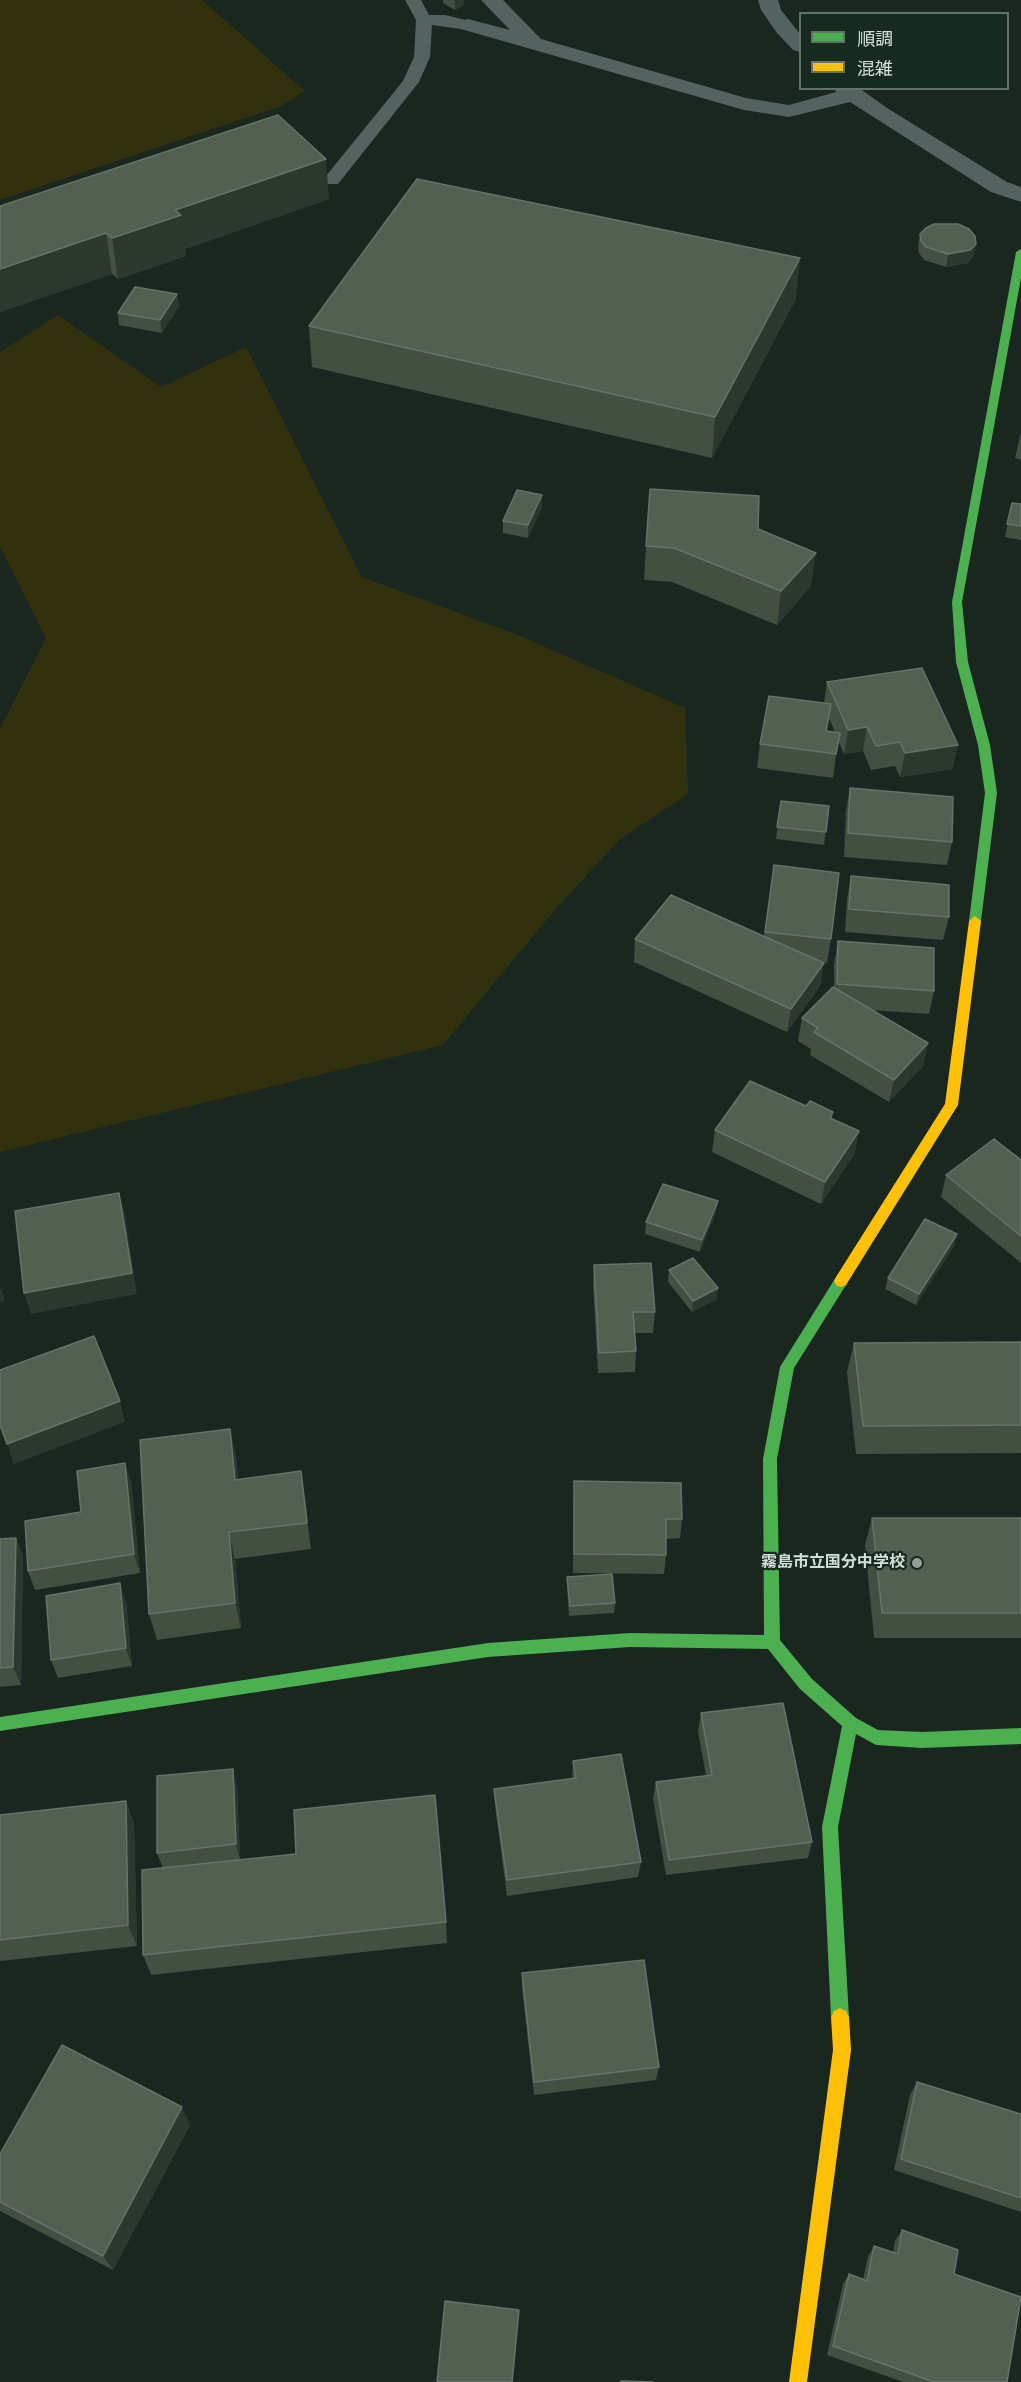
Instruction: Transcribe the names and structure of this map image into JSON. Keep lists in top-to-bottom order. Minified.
{"places":["霧島市立国分中学校"],"legend":["順調","混雑"]}
